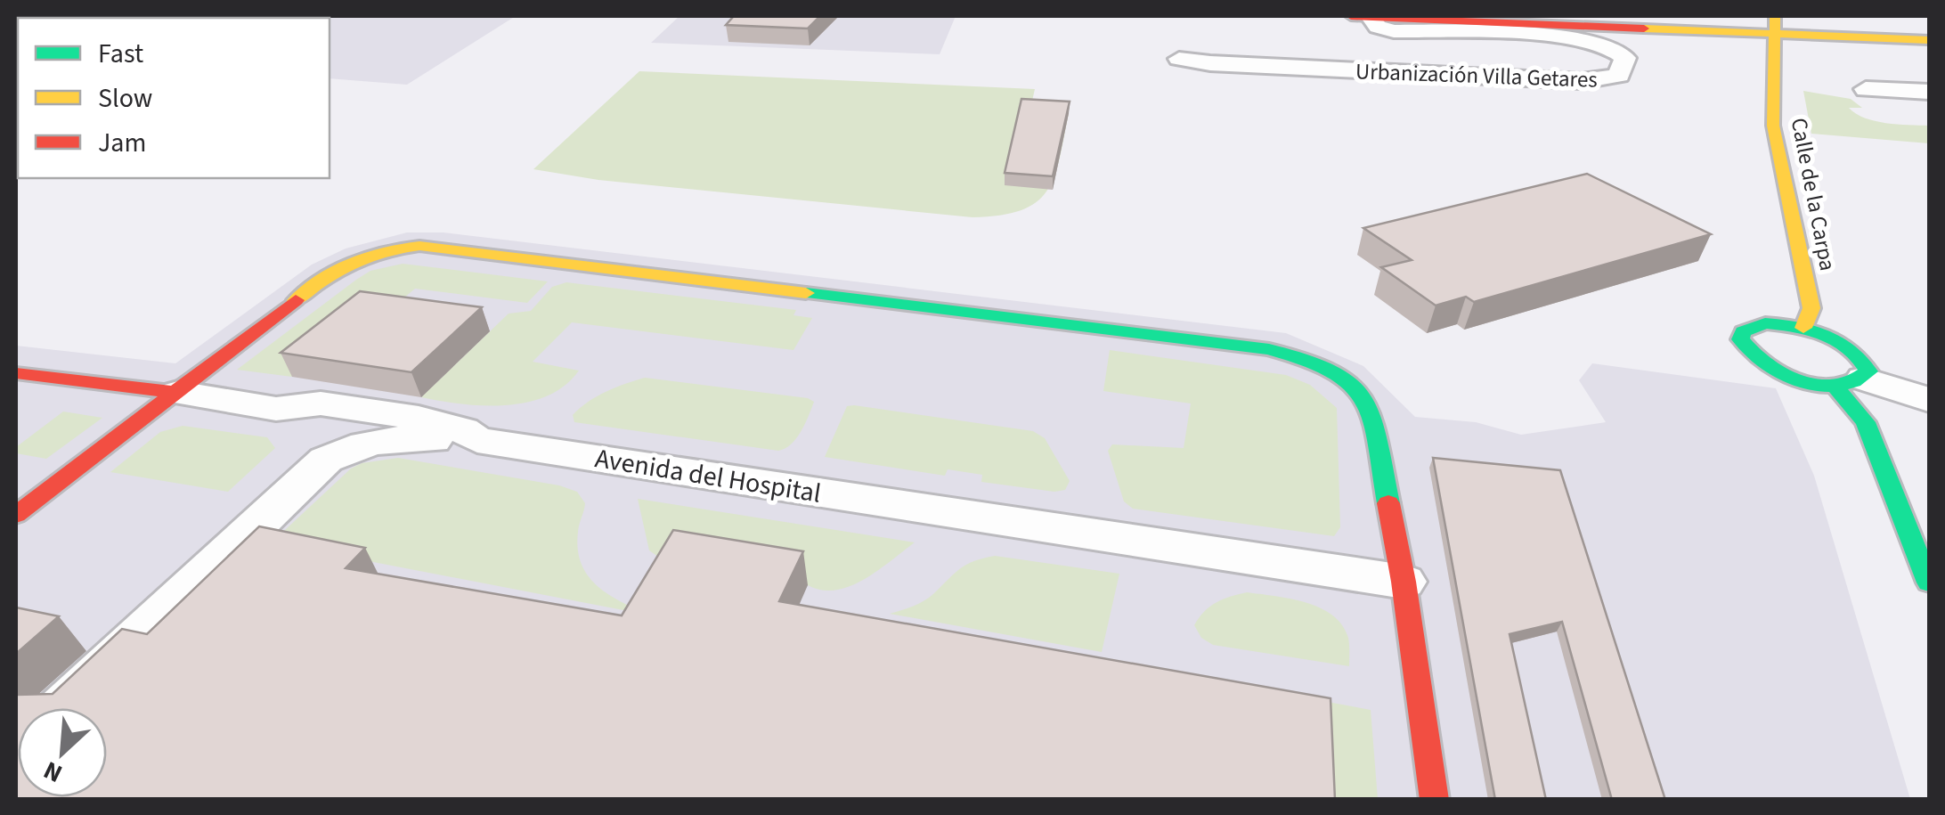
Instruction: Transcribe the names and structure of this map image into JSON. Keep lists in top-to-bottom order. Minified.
{"streets":{"street":["Urbanización Villa Getares","Calle de la Carpa","Avenida del Hospital"]},"legend":["Fast","Slow","Jam"],"north":"bottom left"}
